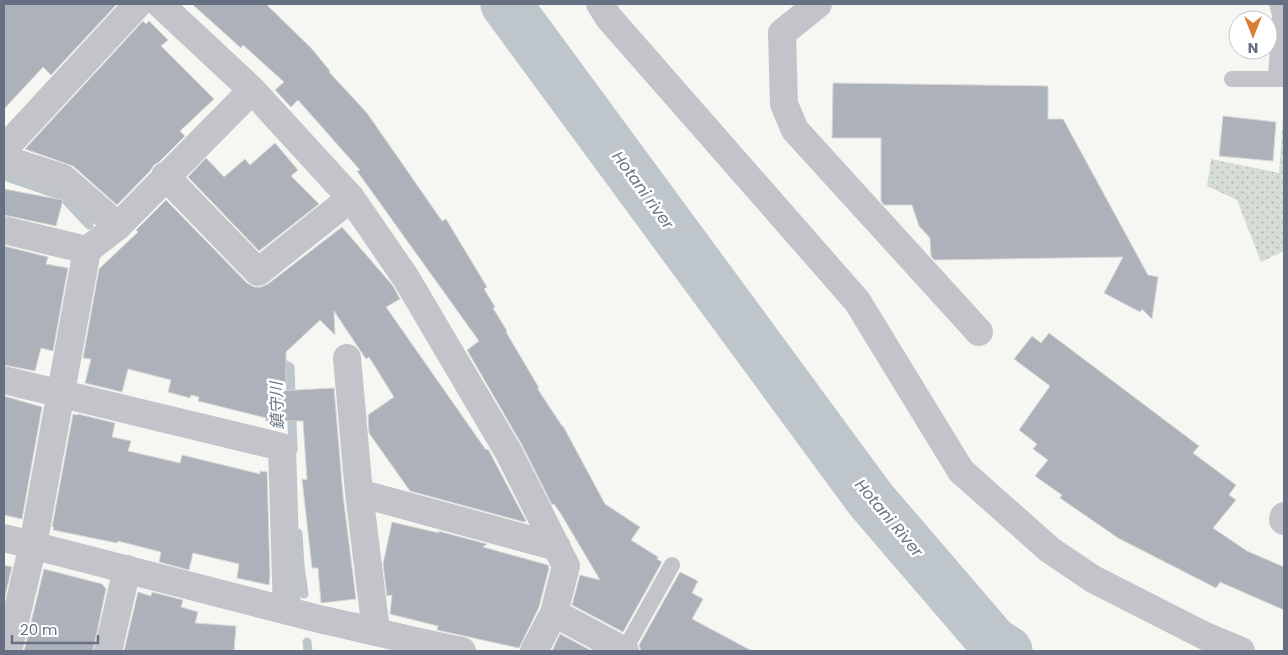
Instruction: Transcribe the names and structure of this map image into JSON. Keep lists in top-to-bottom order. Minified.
{"water":["Hotani river","鎮守川","Hotani River"],"scale_bar":"20 m","north":"bottom"}
